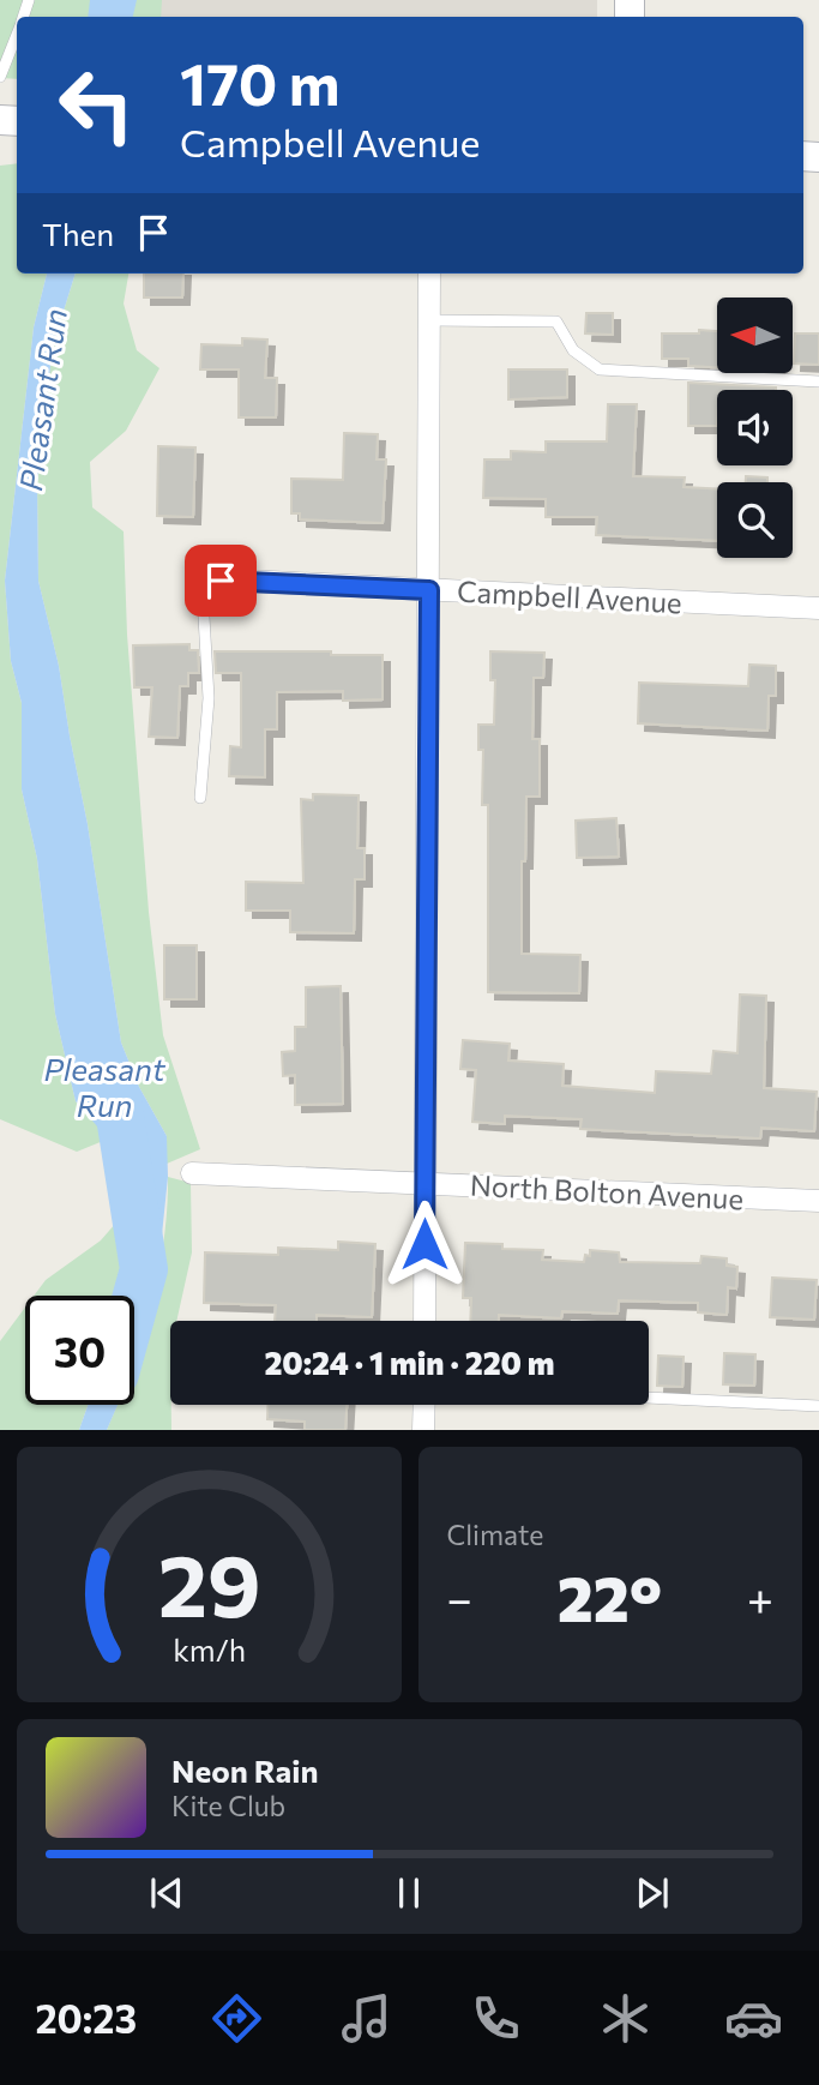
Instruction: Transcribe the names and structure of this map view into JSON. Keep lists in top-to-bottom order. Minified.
{"streets":{"street":["Campbell Avenue","North Bolton Avenue"]},"water":["Pleasant Run"],"north":"left","page":{"turn":["170 m","Campbell Avenue"],"then":"Then","limit":"30","trip":"20:24 · 1 min · 220 m","tile":"Climate","heat":["−","22°","+"],"song":["Neon Rain","Kite Club"],"tabs":"20:23","gauge":["29","km/h"]}}
